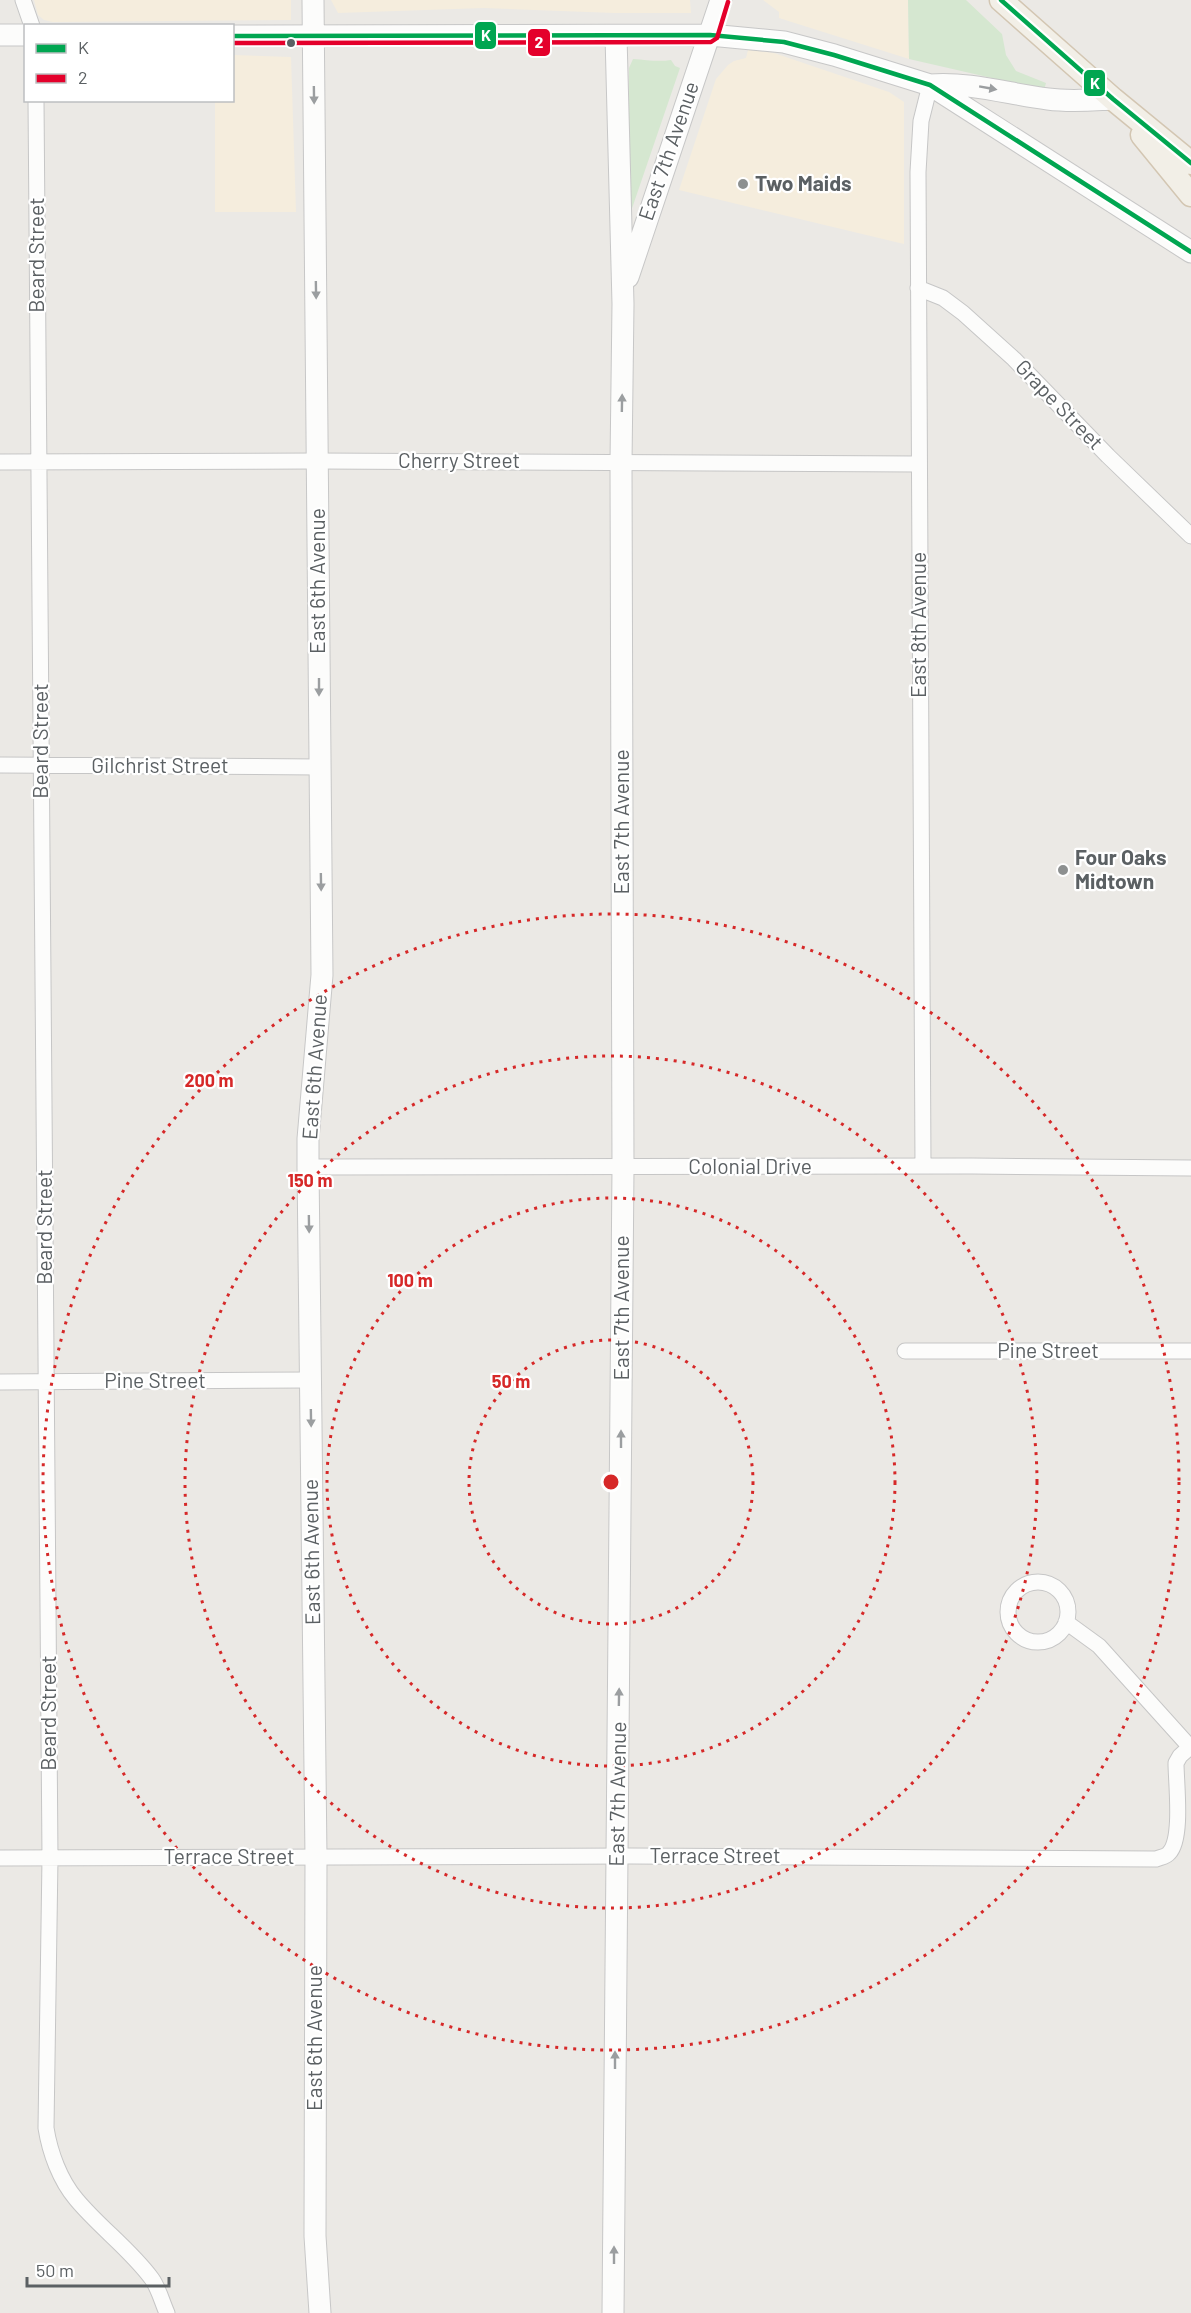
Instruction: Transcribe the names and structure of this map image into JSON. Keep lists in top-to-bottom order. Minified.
{"streets":{"street":["East 7th Avenue","Beard Street","Grape Street","Cherry Street","East 6th Avenue","East 8th Avenue","Gilchrist Street","Colonial Drive","Pine Street","Terrace Street"]},"crossings":[["East 7th Avenue","Cherry Street"],["East 7th Avenue","Colonial Drive"],["East 7th Avenue","Terrace Street"],["Beard Street","Cherry Street"],["Beard Street","Gilchrist Street"],["Beard Street","Pine Street"],["Beard Street","Terrace Street"],["Grape Street","East 8th Avenue"],["Cherry Street","East 6th Avenue"],["Cherry Street","East 8th Avenue"],["East 6th Avenue","Gilchrist Street"],["East 6th Avenue","Colonial Drive"],["East 6th Avenue","Pine Street"],["East 6th Avenue","Terrace Street"],["East 8th Avenue","Colonial Drive"]],"one_way":["East 7th Avenue","East 6th Avenue"],"places":["Two Maids","Four Oaks Midtown"],"lines":["transit line K","transit line 2"],"legend":["K","2"],"scale_bar":"50 m","rings":["200 m","150 m","100 m","50 m"]}
